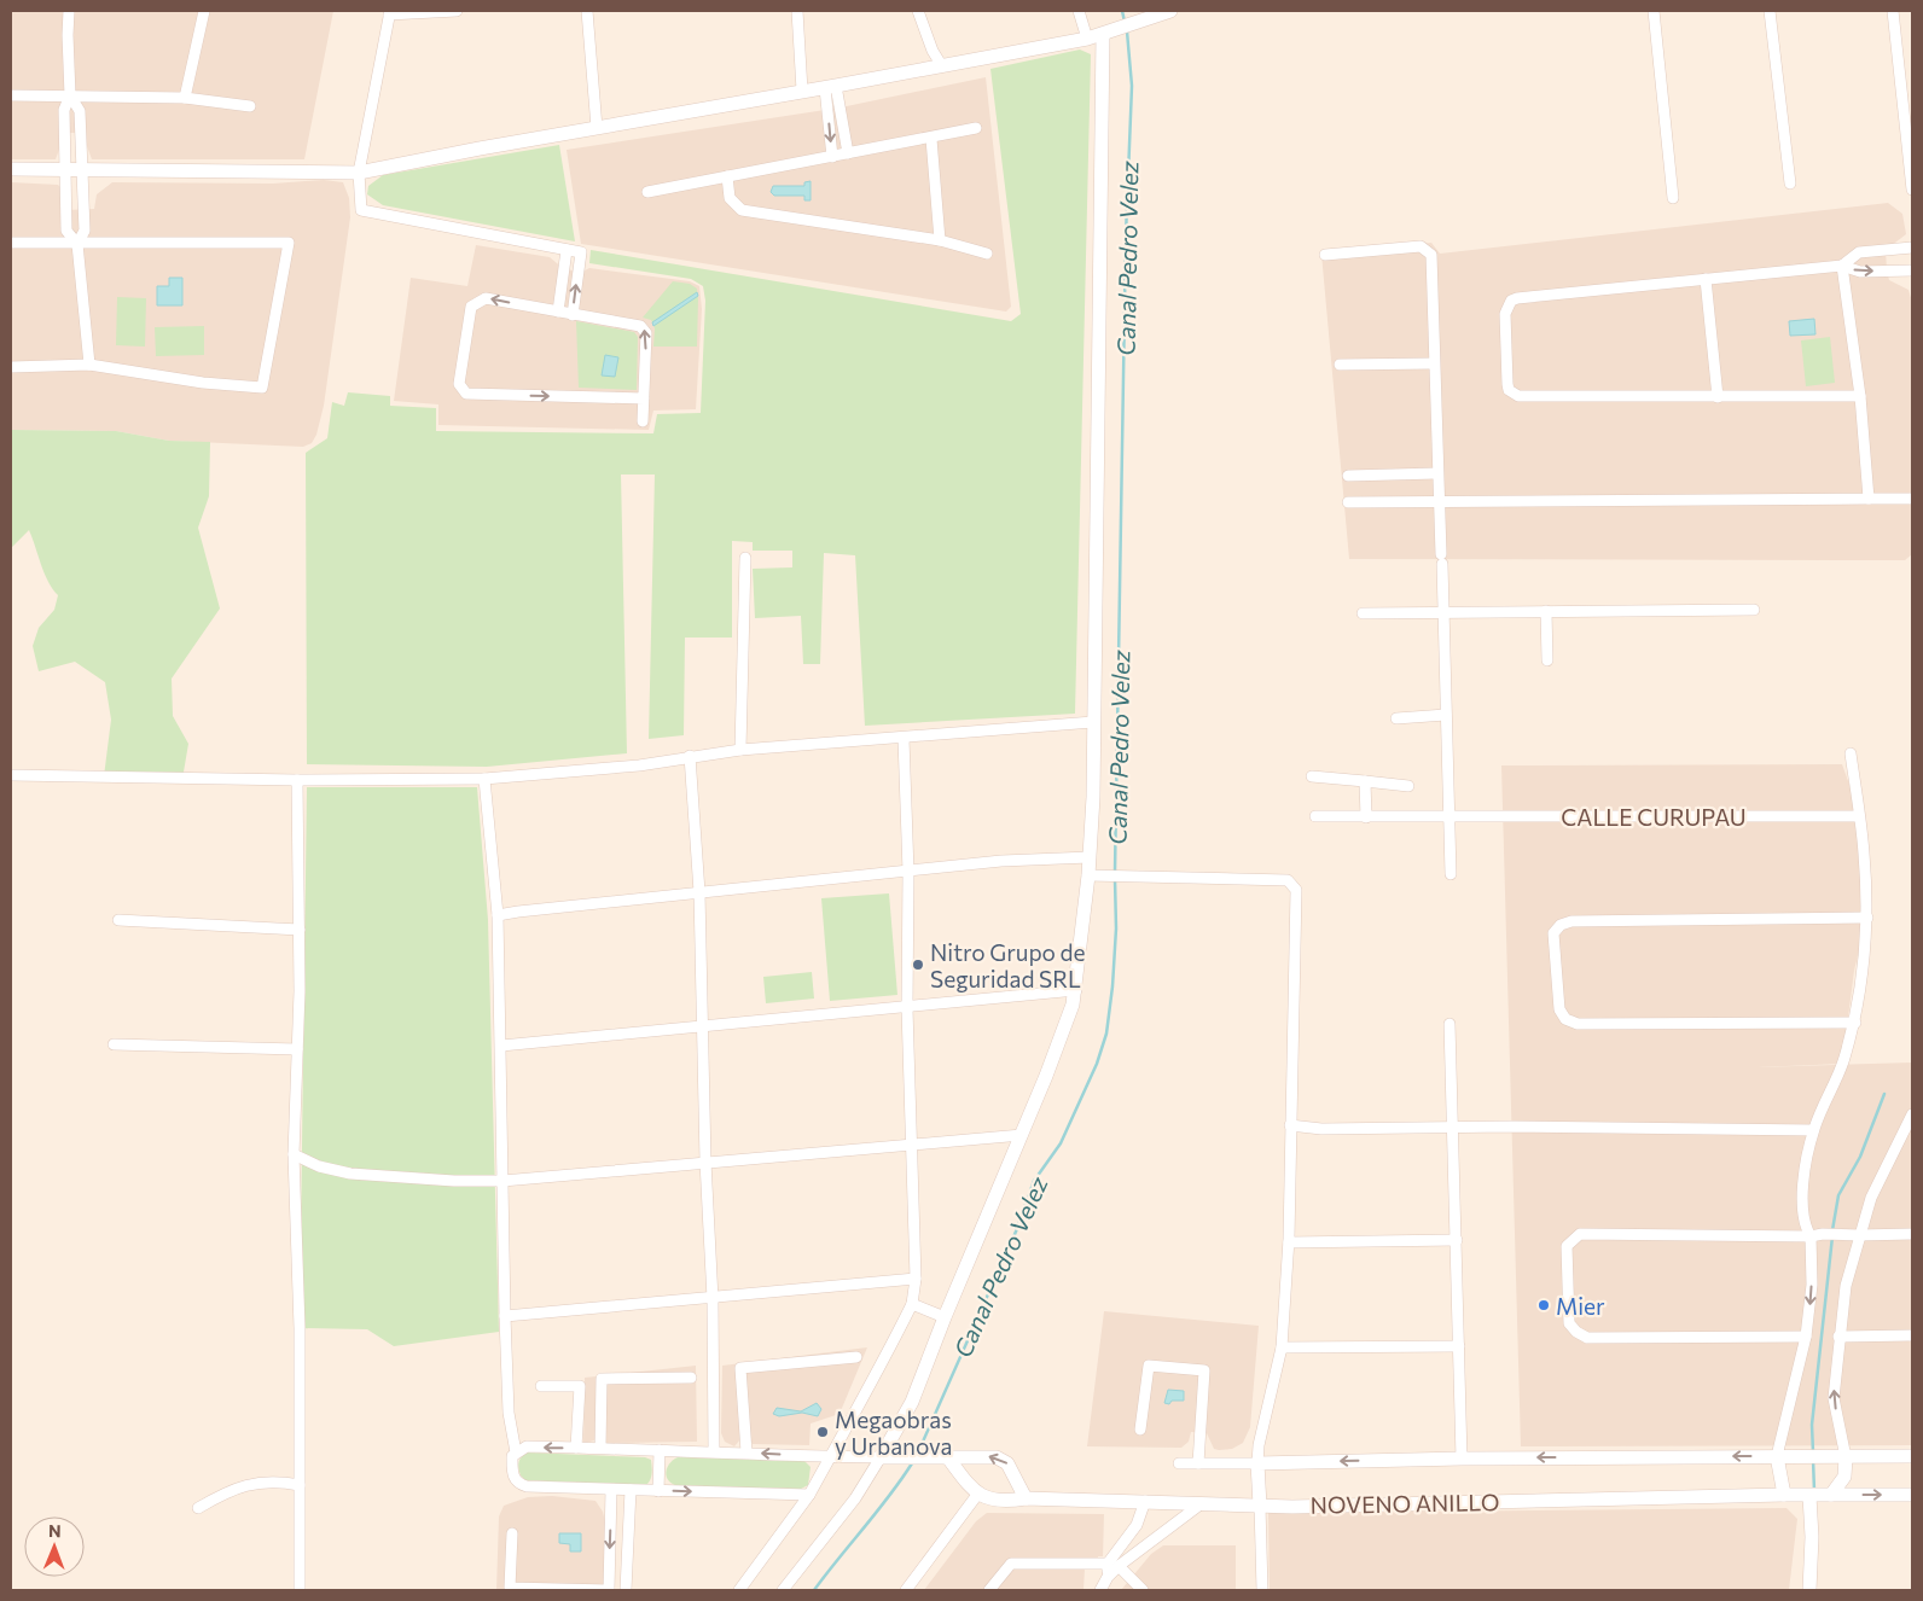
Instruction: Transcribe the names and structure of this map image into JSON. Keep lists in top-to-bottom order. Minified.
{"streets":{"street":["CALLE CURUPAU","NOVENO ANILLO"]},"water":["Canal Pedro Velez"],"places":["Nitro Grupo de Seguridad SRL","Mier","Megaobras y Urbanova"],"north":"top"}
